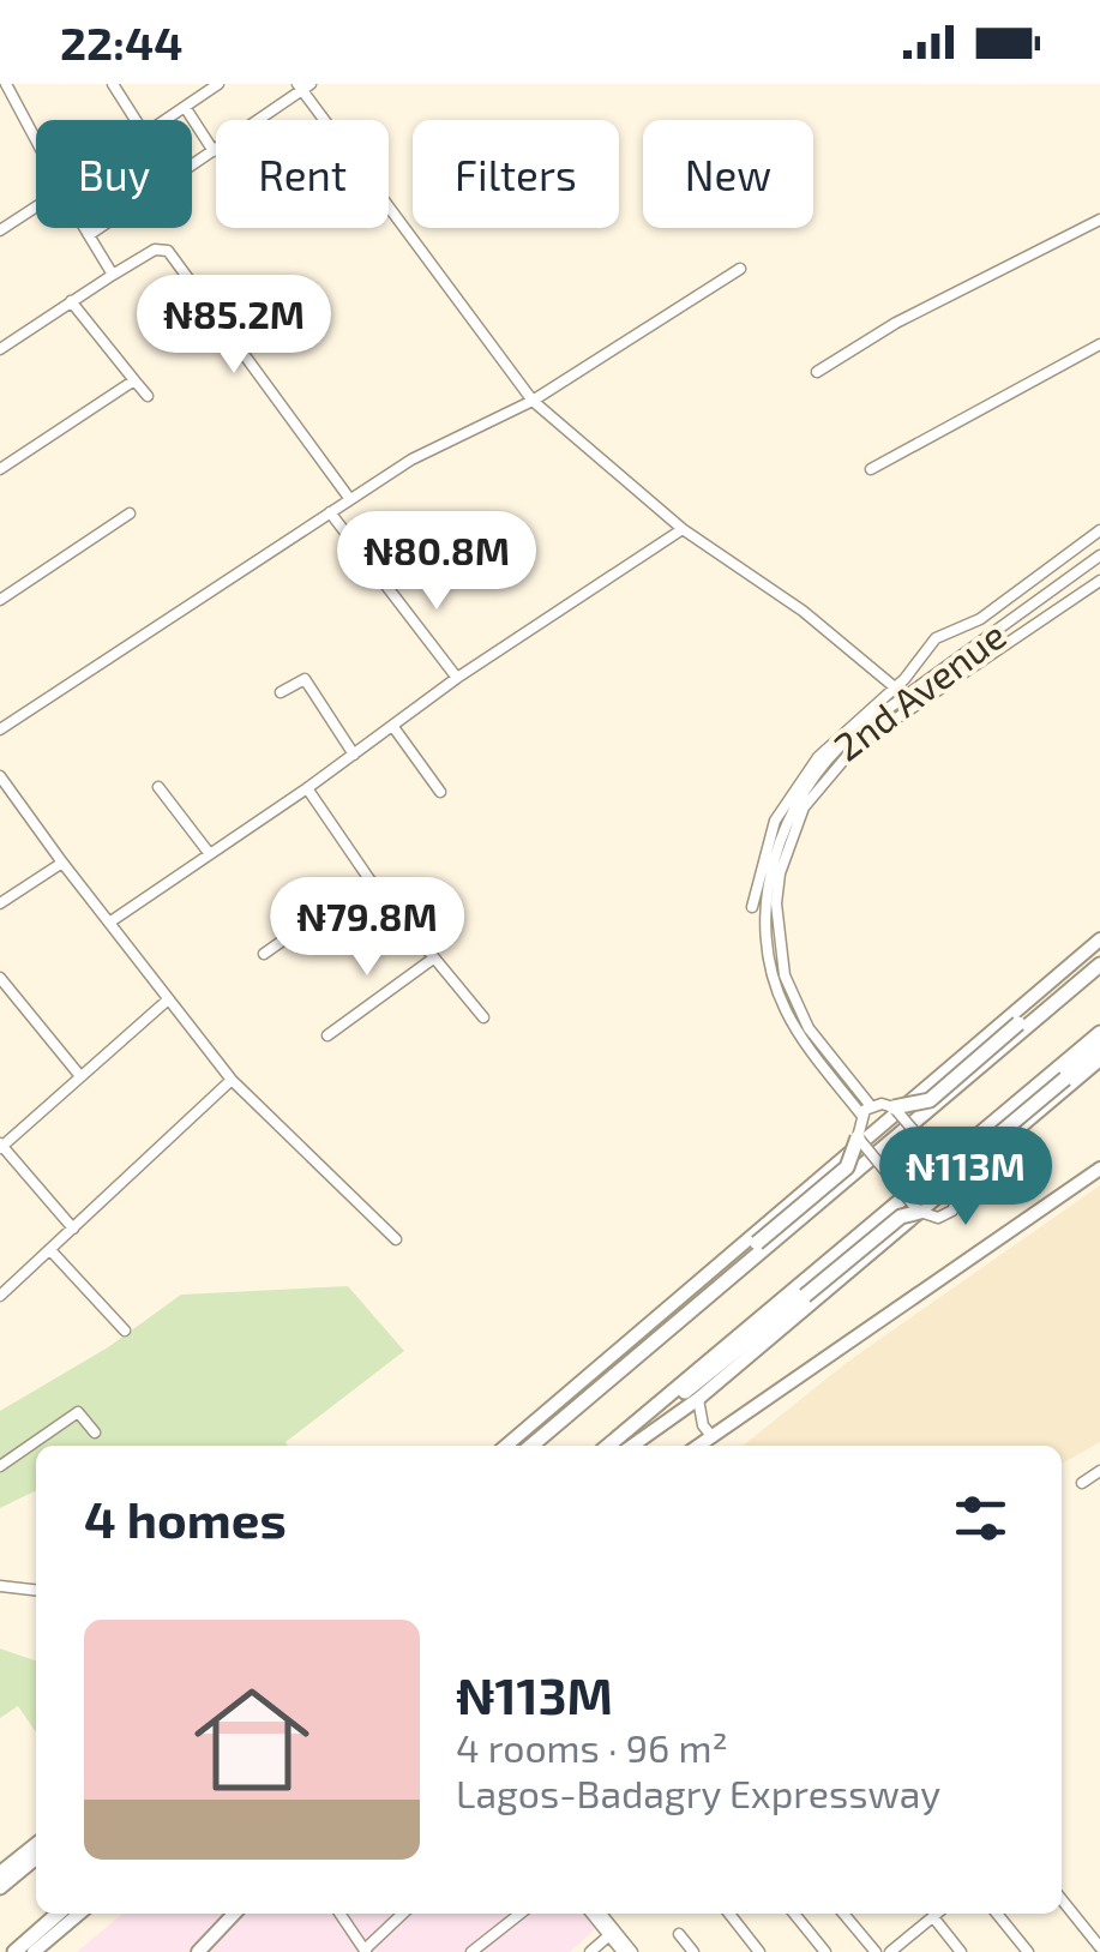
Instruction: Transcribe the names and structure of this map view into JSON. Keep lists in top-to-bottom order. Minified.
{"streets":{"street":["2nd Avenue"]},"page":{"status":"22:44","chip":["Buy","Rent","Filters","New"],"price":["₦85.2M","₦80.8M","₦79.8M","₦113M"],"heading":"4 homes","list":[{"name":"₦113M","note":"4 rooms · 96 m² · Lagos-Badagry Expressway"}]}}
